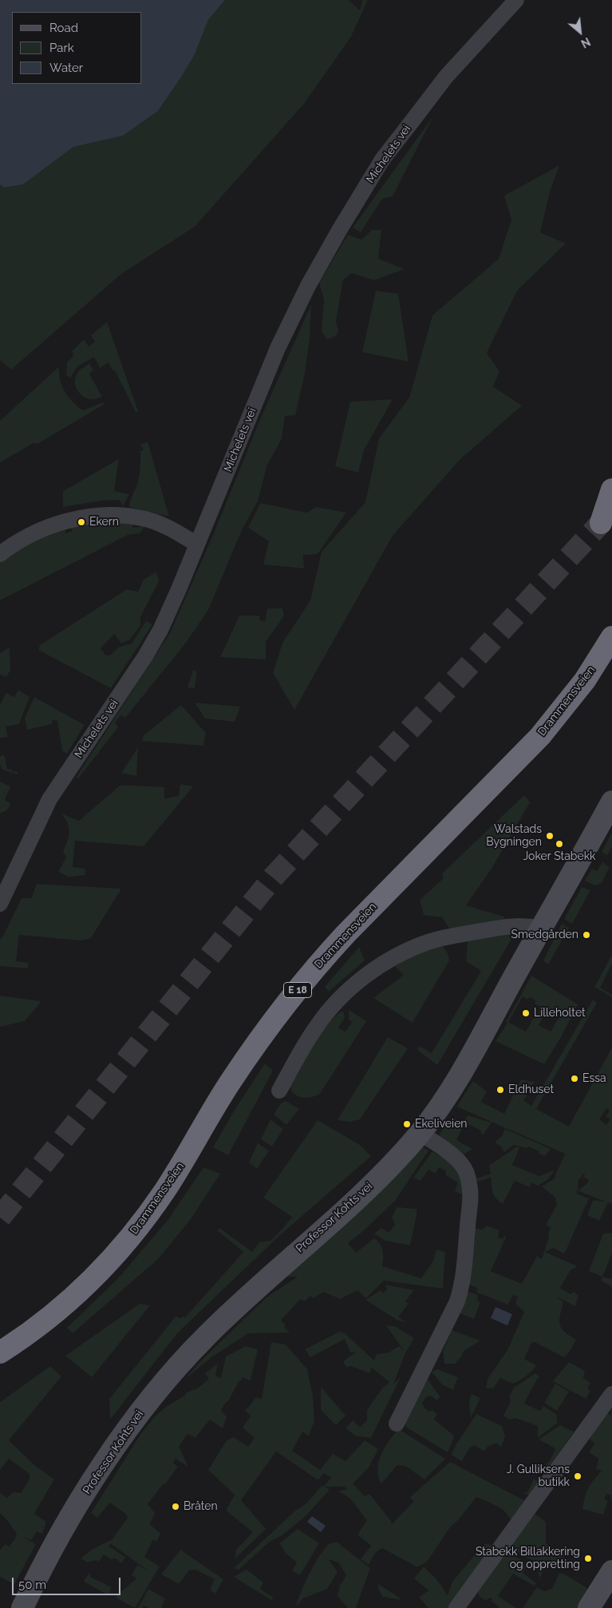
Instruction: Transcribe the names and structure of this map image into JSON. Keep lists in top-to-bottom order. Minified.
{"streets":{"highway":["Drammensveien","E 18"],"main road":["Professor Kohts vei"],"street":["Michelets vei"]},"places":["Ekern","Walstads Bygningen","Joker Stabekk","Smedgården","Lilleholtet","Essa","Eldhuset","Ekeliveien","J. Gulliksens butikk","Bråten","Stabekk Billakkering og oppretting"],"legend":["Road","Park","Water"],"scale_bar":"50 m","north":"bottom right"}
